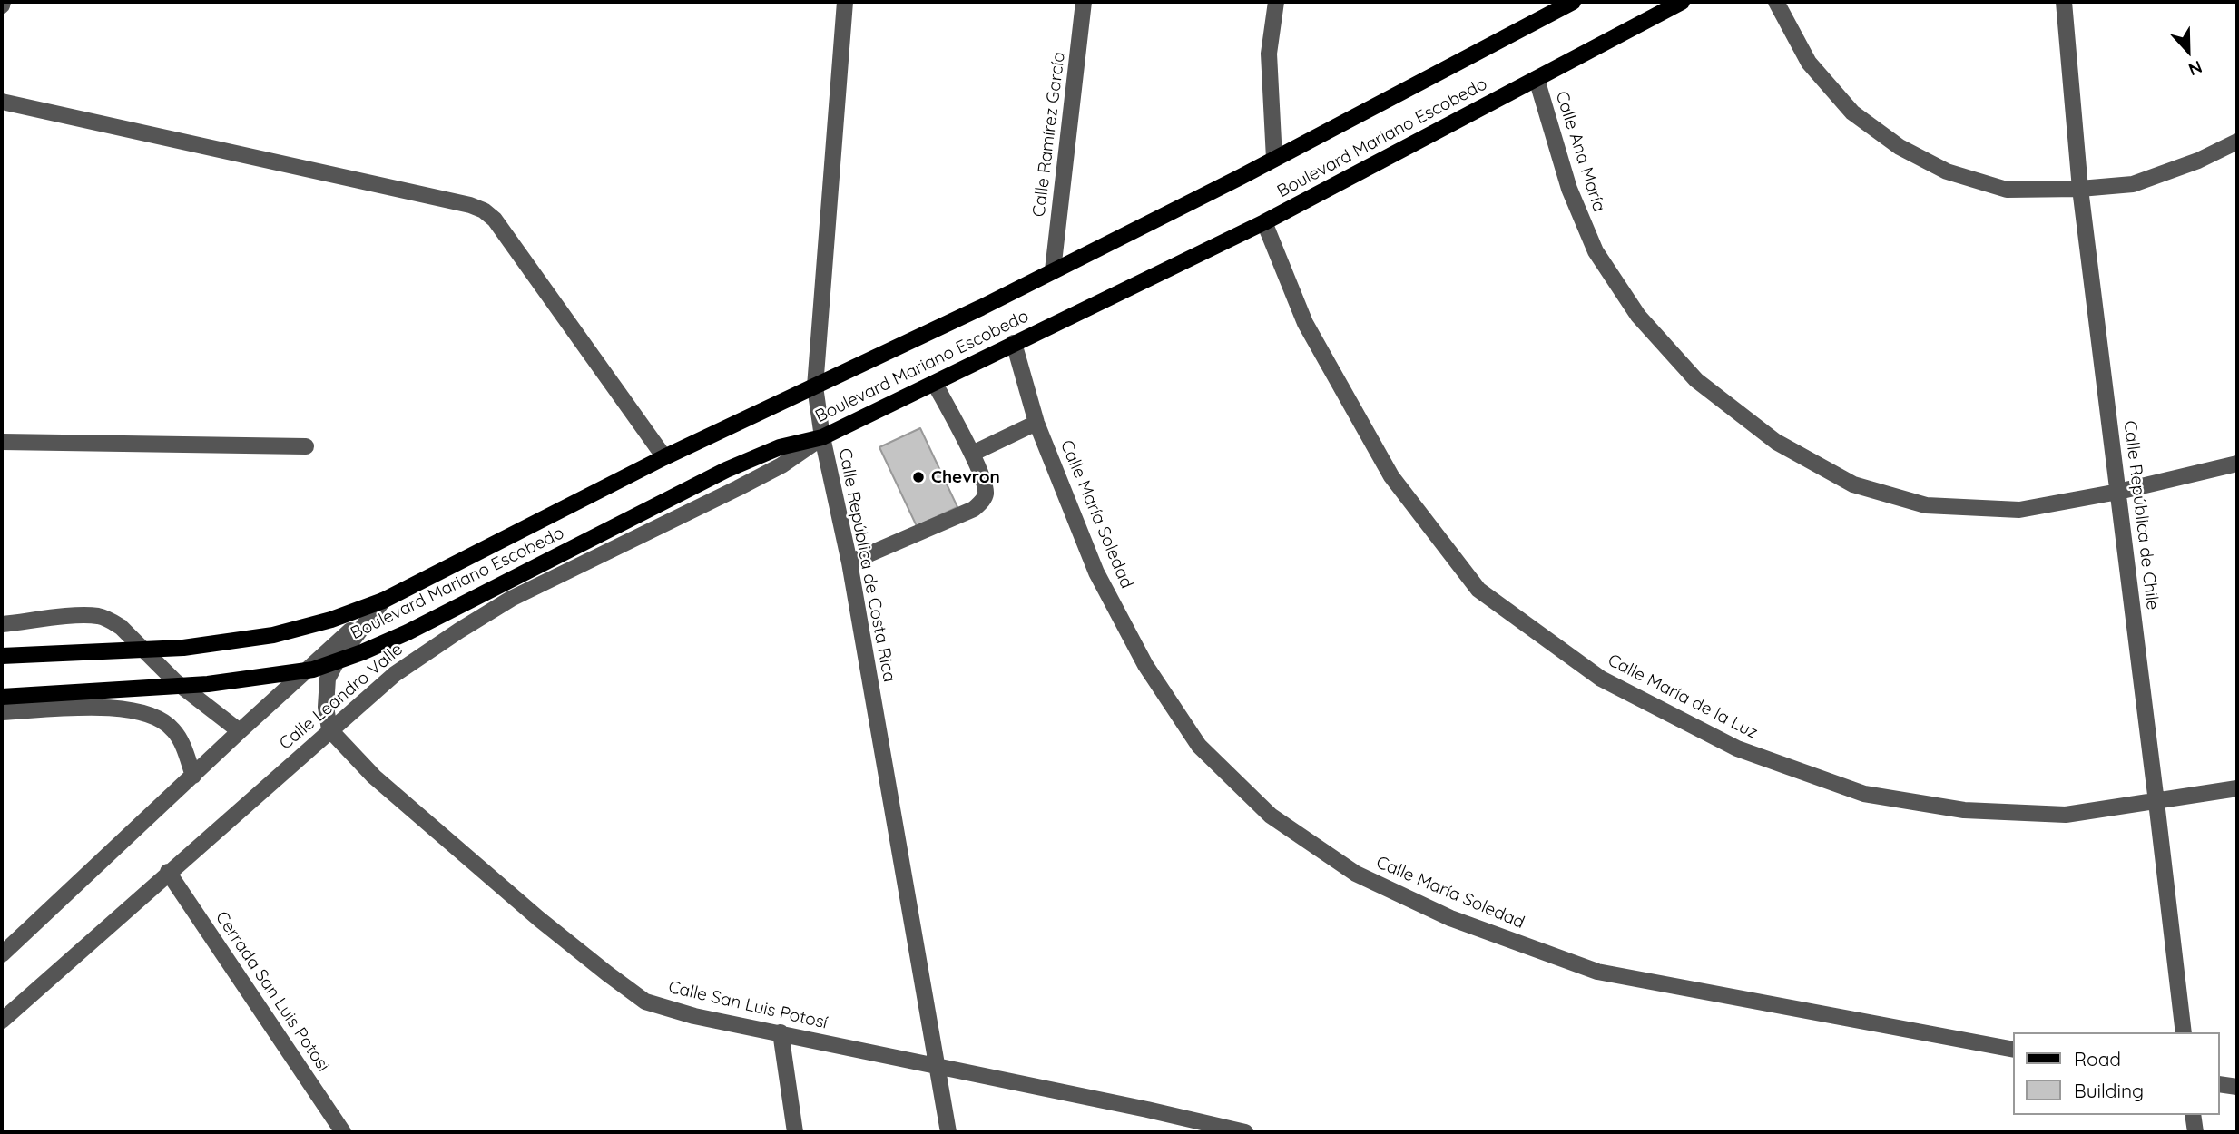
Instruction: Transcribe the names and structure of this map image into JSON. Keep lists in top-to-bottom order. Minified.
{"streets":{"main road":["Boulevard Mariano Escobedo"],"street":["Calle Ramírez García","Calle Ana María","Calle María Soledad","Calle República de Chile","Calle República de Costa Rica","Calle Leandro Valle","Calle María de la Luz","Cerrada San Luis Potosi","Calle San Luis Potosí"]},"crossings":[["Calle Ramírez García","Boulevard Mariano Escobedo"],["Boulevard Mariano Escobedo","Calle Ana María"],["Boulevard Mariano Escobedo","Calle María Soledad"],["Boulevard Mariano Escobedo","Calle República de Costa Rica"],["Boulevard Mariano Escobedo","Calle Leandro Valle"],["Boulevard Mariano Escobedo","Calle María de la Luz"],["Calle Ana María","Calle República de Chile"],["Calle República de Chile","Calle María de la Luz"],["Calle República de Costa Rica","Calle Leandro Valle"],["Calle República de Costa Rica","Calle San Luis Potosí"],["Calle Leandro Valle","Cerrada San Luis Potosi"],["Calle Leandro Valle","Calle San Luis Potosí"]],"places":["Chevron"],"legend":["Road","Building"],"north":"bottom"}
